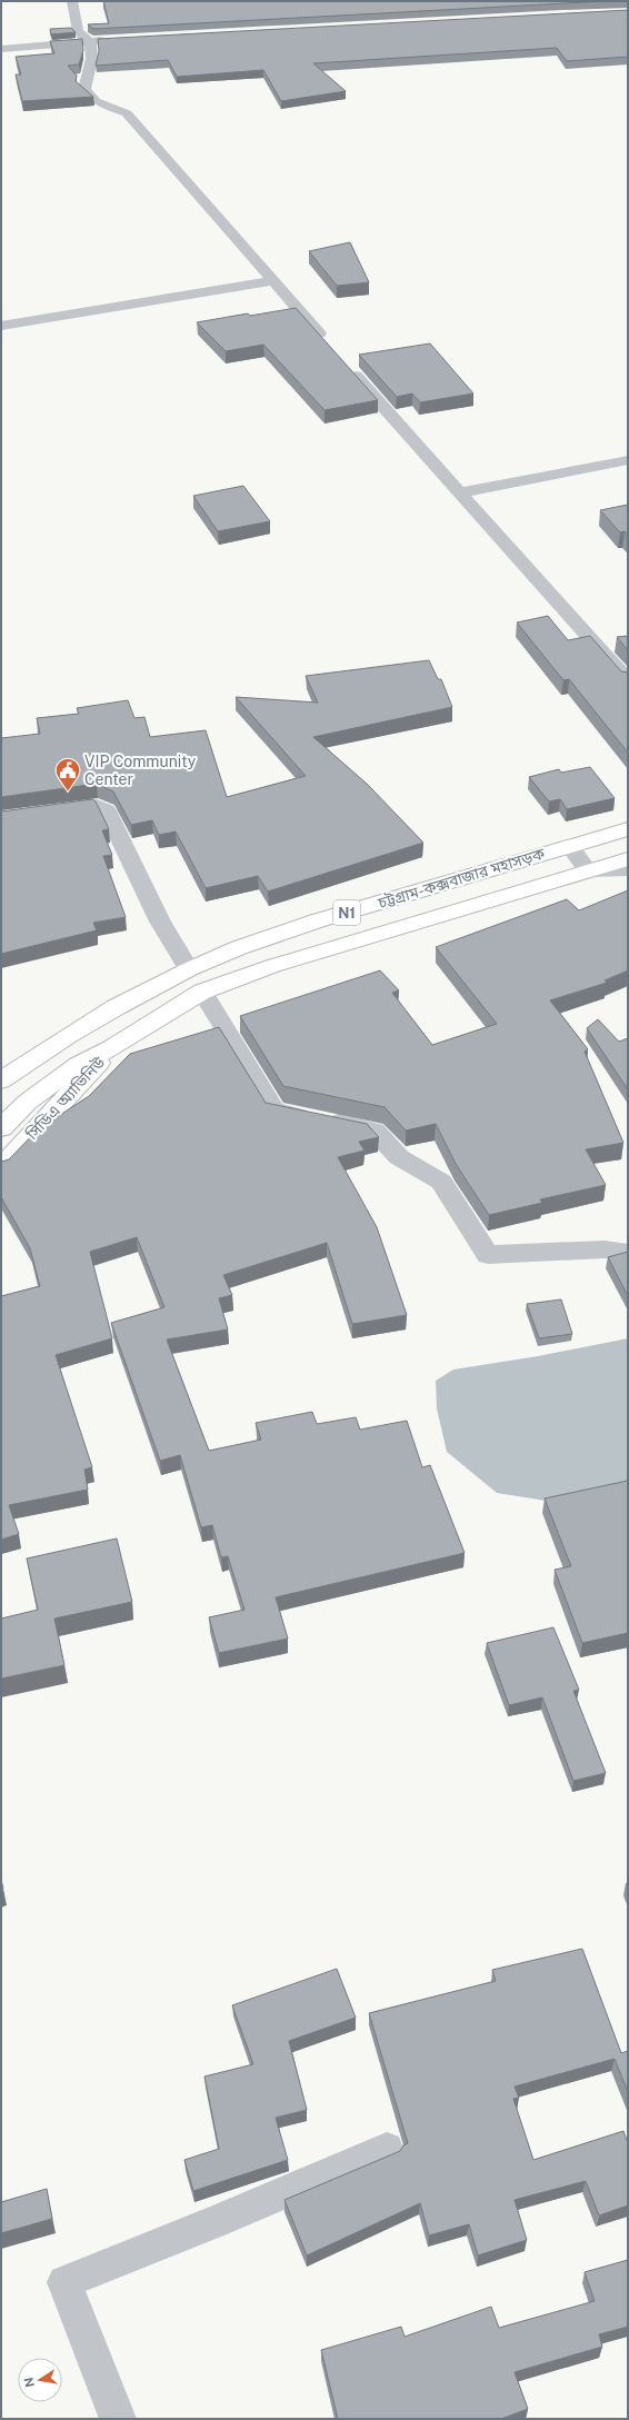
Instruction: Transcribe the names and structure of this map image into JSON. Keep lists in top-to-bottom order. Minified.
{"streets":{"highway":["চট্টগ্রাম-কক্সবাজার মহাসড়ক","N1","সিডিএ অ্যাভিনিউ"]},"crossings":[["চট্টগ্রাম-কক্সবাজার মহাসড়ক","সিডিএ অ্যাভিনিউ"]],"places":{"public building":["VIP Community Center"]},"north":"left"}
